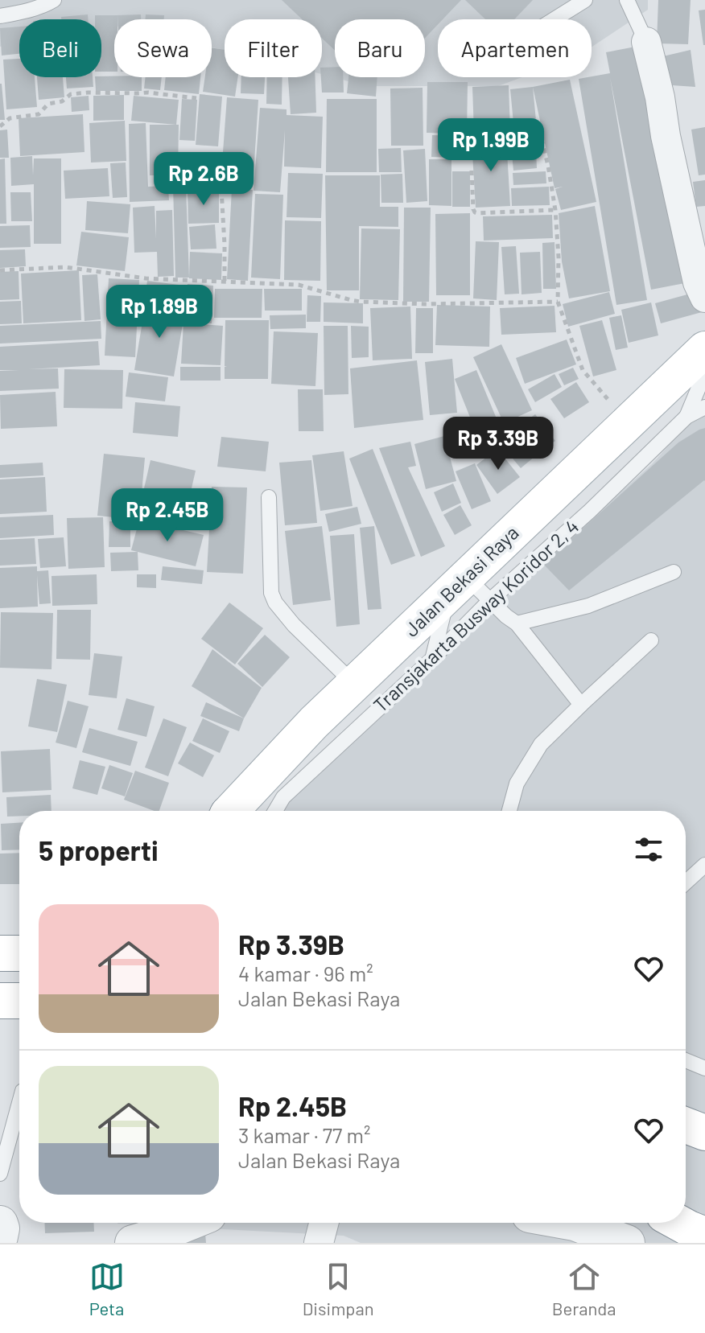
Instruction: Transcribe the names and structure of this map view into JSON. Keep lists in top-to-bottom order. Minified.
{"streets":{"main road":["Jalan Bekasi Raya"],"lane":["Transjakarta Busway Koridor 2, 4"]},"crossings":[["Jalan Bekasi Raya","Transjakarta Busway Koridor 2, 4"]],"page":{"chip":["Beli","Sewa","Filter","Baru","Apartemen"],"price":["Rp 1.99B","Rp 2.6B","Rp 1.89B","Rp 3.39B","Rp 2.45B"],"heading":"5 properti","list":[{"name":"Rp 3.39B","note":"4 kamar · 96 m² · Jalan Bekasi Raya"},{"name":"Rp 2.45B","note":"3 kamar · 77 m² · Jalan Bekasi Raya"}],"tabs":["Peta","Disimpan","Beranda"]}}
